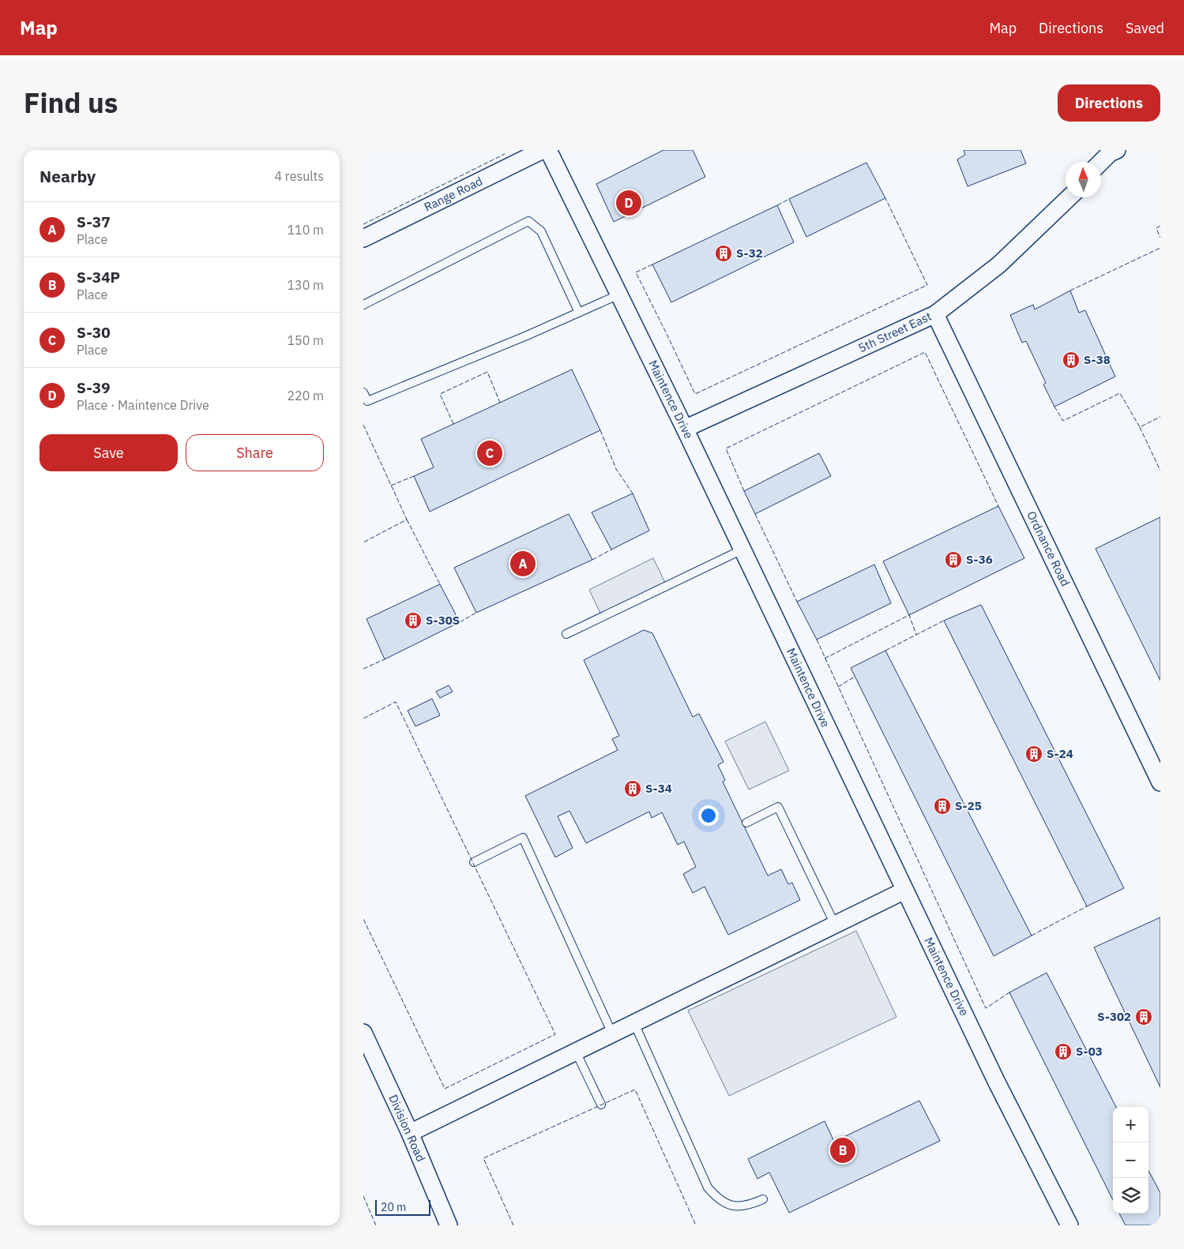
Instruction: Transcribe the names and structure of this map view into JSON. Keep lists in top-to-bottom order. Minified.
{"streets":{"street":["Range Road","5th Street East","Maintence Drive","Ordnance Road","Division Road"]},"crossings":[["5th Street East","Maintence Drive"],["5th Street East","Ordnance Road"]],"places":{"building":["S-32","S-38","S-36","S-30S","S-24","S-34","S-25","S-302","S-03"]},"scale_bar":"20 m","north":"top","page":{"header":"Map","nav":["Map","Directions","Saved"],"title":"Find us","buttons":["Directions",["Save","Share"]],"heading":["Nearby","4 results"],"pins":["D","C","A","B"],"list":[{"mark":"A","name":"S-37","note":"Place","value":"110 m"},{"mark":"B","name":"S-34P","note":"Place","value":"130 m"},{"mark":"C","name":"S-30","note":"Place","value":"150 m"},{"mark":"D","name":"S-39","note":"Place · Maintence Drive","value":"220 m"}],"map_buttons":["+","−"],"scale":"20 m"}}
